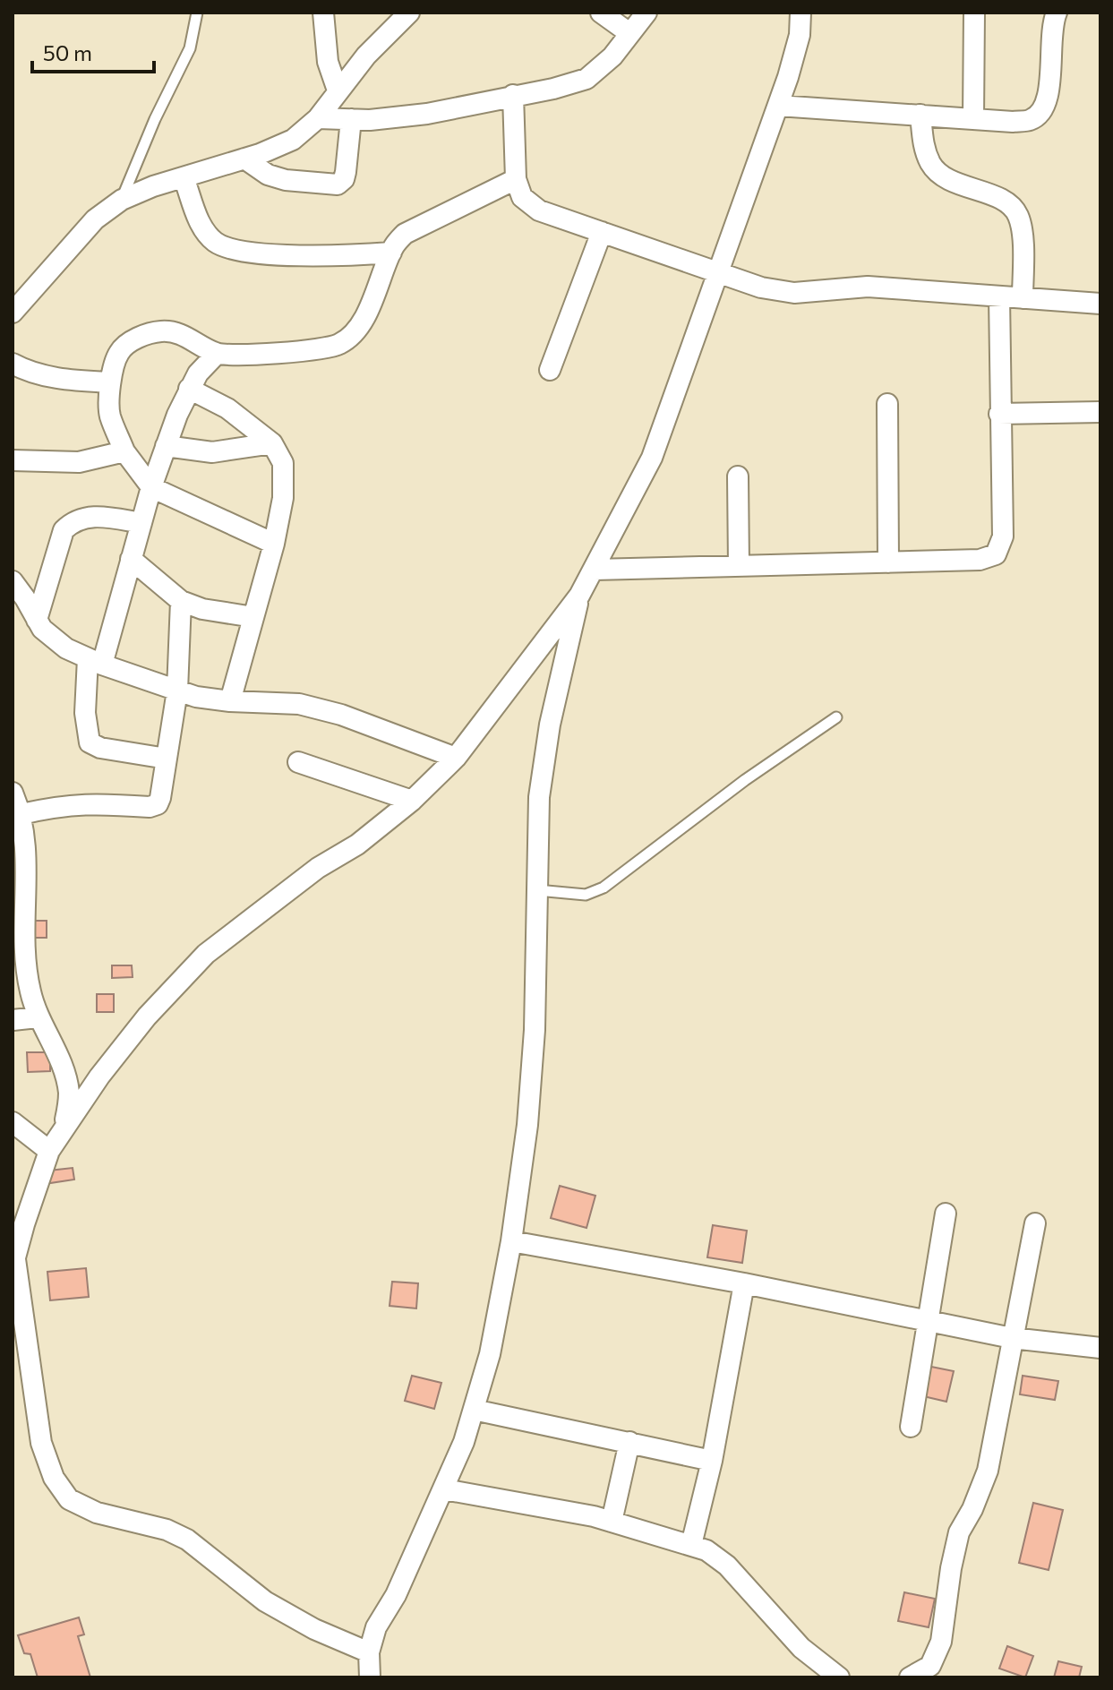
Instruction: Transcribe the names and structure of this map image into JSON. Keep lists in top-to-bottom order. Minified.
{"scale_bar":"50 m"}
